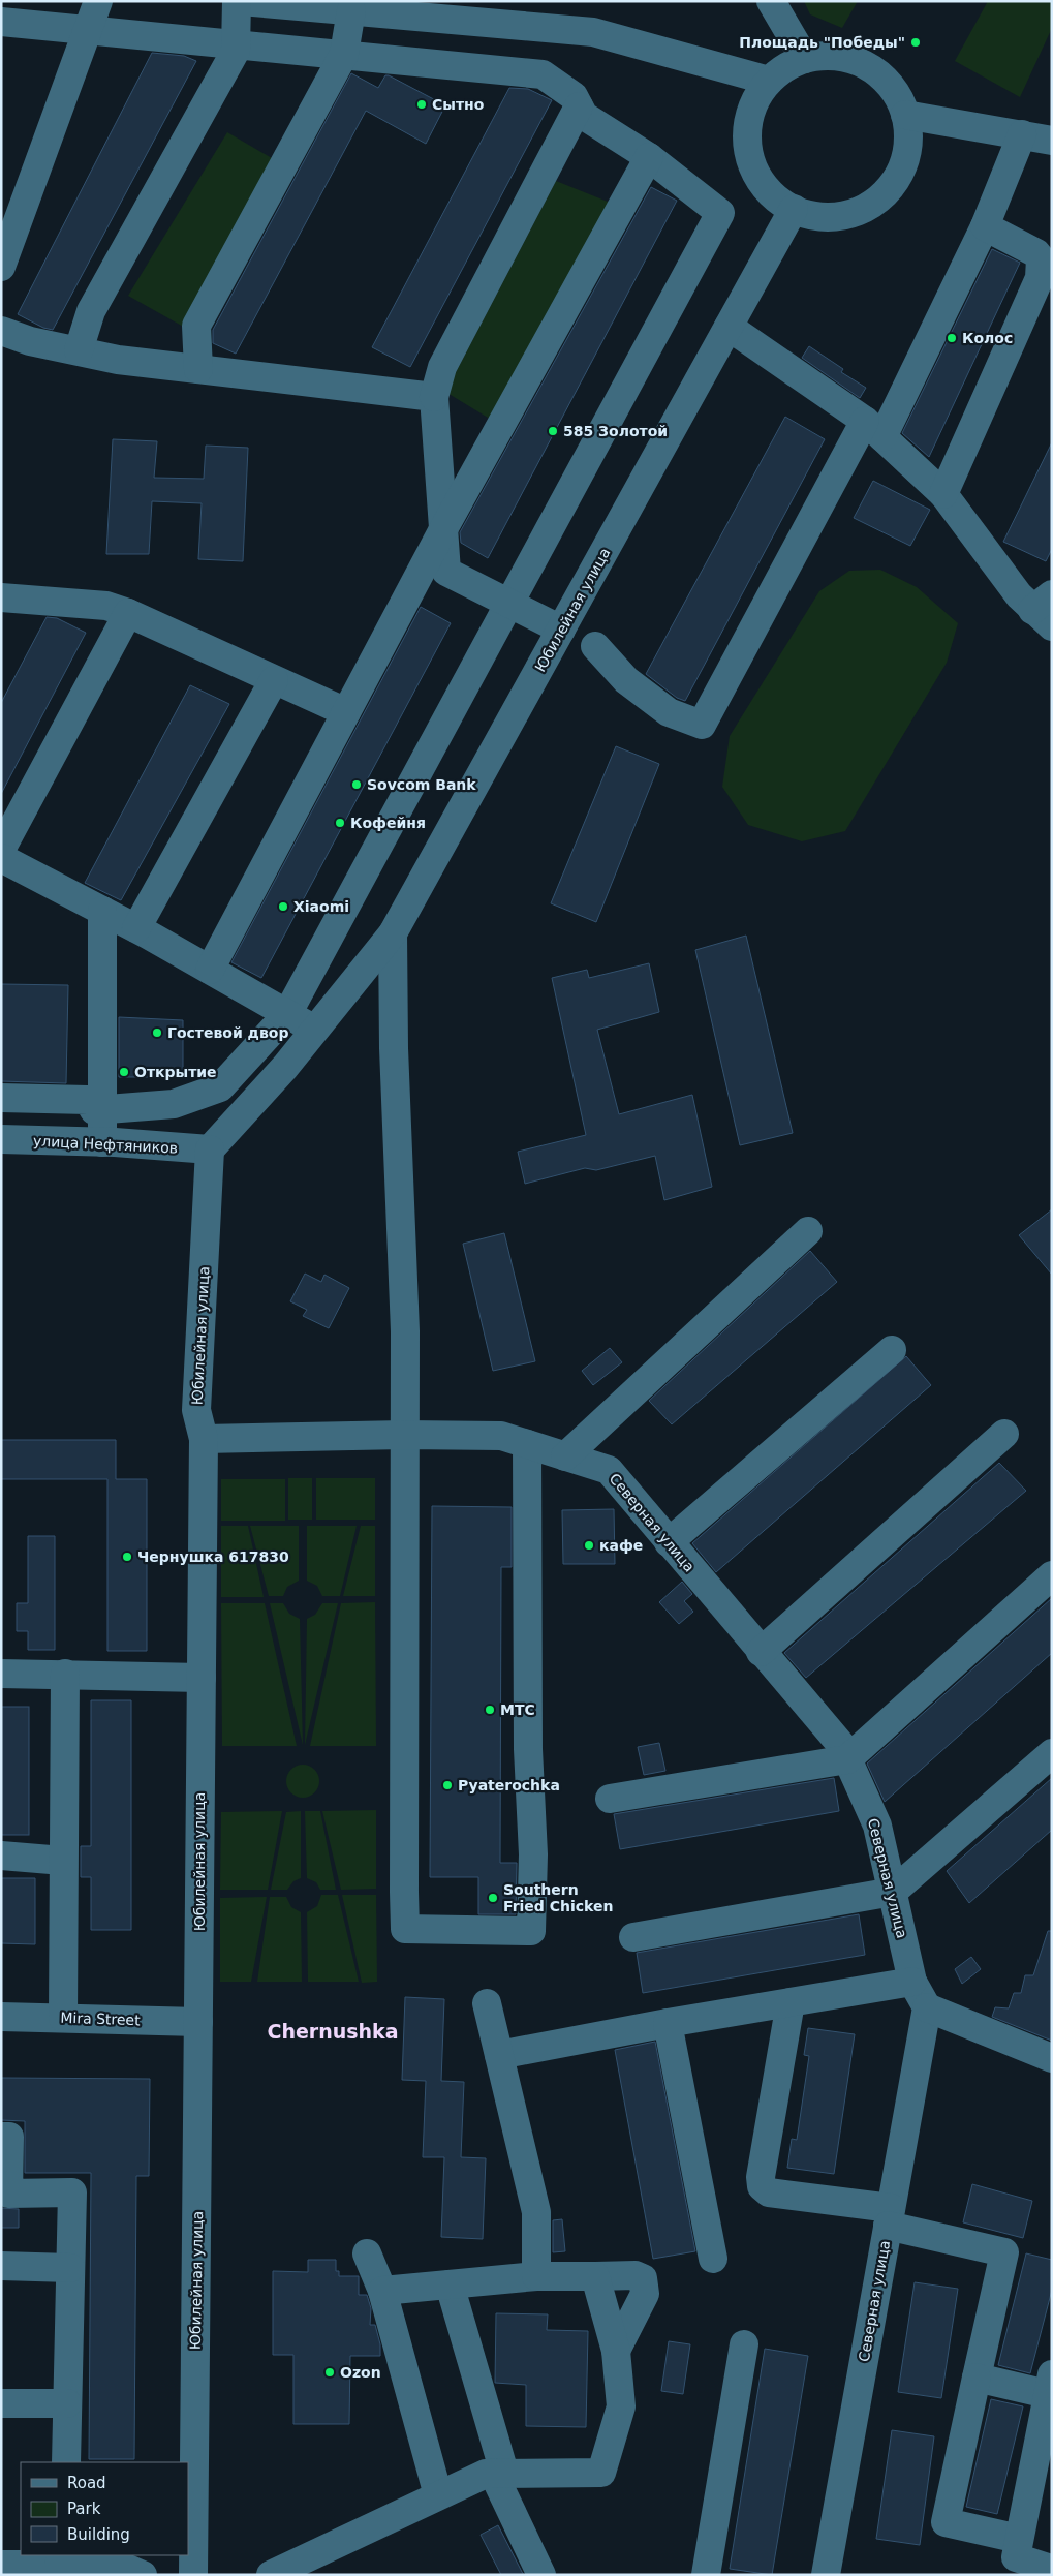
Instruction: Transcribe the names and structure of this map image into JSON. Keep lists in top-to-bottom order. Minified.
{"streets":{"street":["Юбилейная улица","улица Нефтяников","Северная улица","Mira Street"]},"crossings":[["Юбилейная улица","улица Нефтяников"],["Юбилейная улица","Северная улица"],["Юбилейная улица","Mira Street"]],"districts":["Chernushka"],"places":["Площадь \"Победы\"","Сытно","Колос","585 Золотой","Sovcom Bank","Кофейня","Xiaomi","Гостевой двор","Открытие","кафе","Чернушка 617830","МТС","Pyaterochka","Southern Fried Chicken","Ozon"],"legend":["Road","Park","Building"]}
